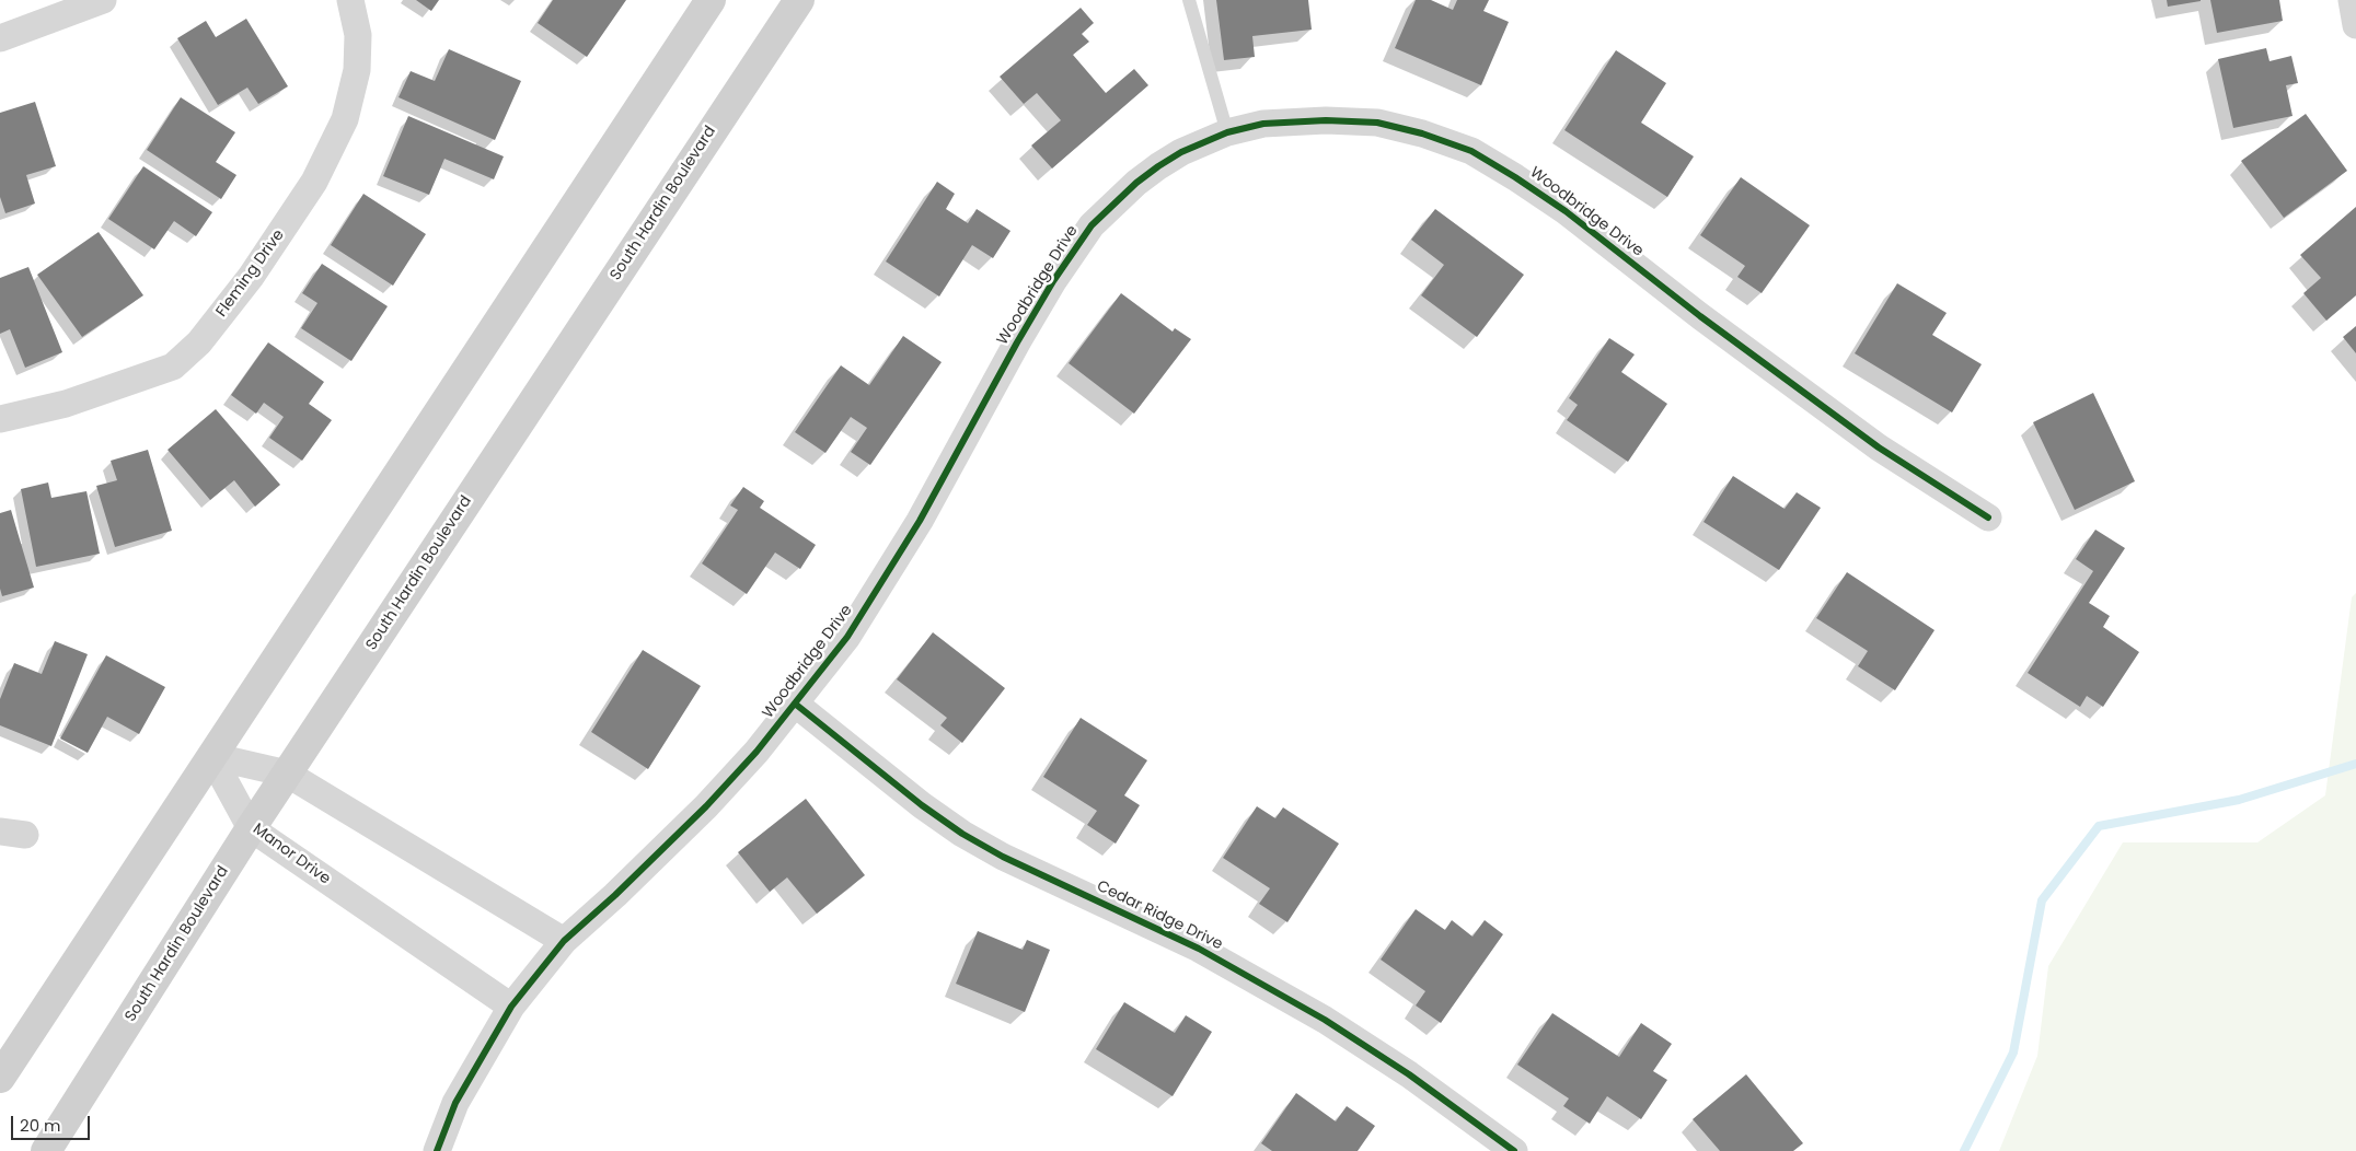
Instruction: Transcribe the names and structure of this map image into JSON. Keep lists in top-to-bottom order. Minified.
{"streets":{"main road":["South Hardin Boulevard"],"street":["Woodbridge Drive","Fleming Drive","Manor Drive","Cedar Ridge Drive"]},"crossings":[["South Hardin Boulevard","Manor Drive"],["Woodbridge Drive","Manor Drive"],["Woodbridge Drive","Cedar Ridge Drive"]],"scale_bar":"20 m"}
